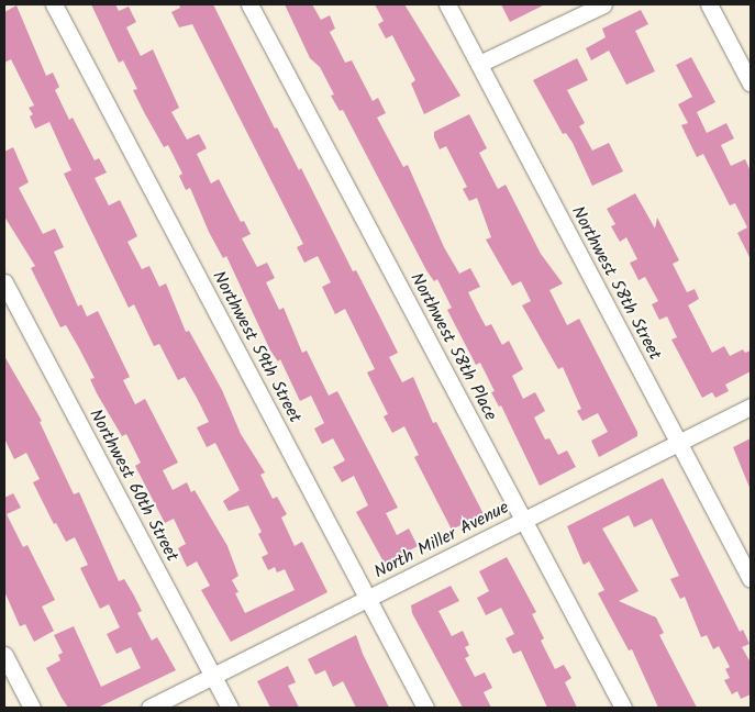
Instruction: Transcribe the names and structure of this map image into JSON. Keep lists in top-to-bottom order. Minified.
{"streets":{"street":["Northwest 58th Street","Northwest 59th Street","Northwest 58th Place","Northwest 60th Street","North Miller Avenue"]},"crossings":[["Northwest 58th Street","North Miller Avenue"],["Northwest 59th Street","North Miller Avenue"],["Northwest 58th Place","North Miller Avenue"],["Northwest 60th Street","North Miller Avenue"]]}
